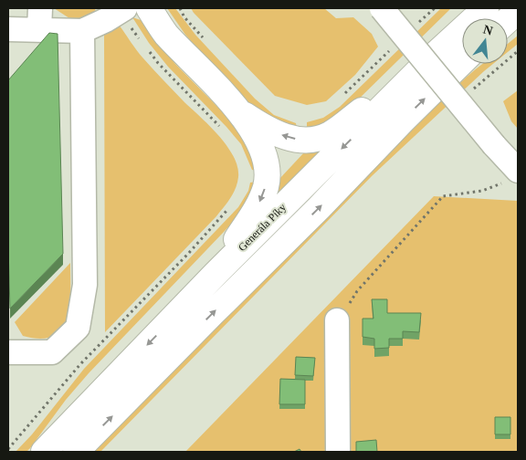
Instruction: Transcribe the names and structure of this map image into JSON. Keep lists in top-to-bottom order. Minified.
{"streets":{"highway":["Generála Píky"]},"north":"top"}
